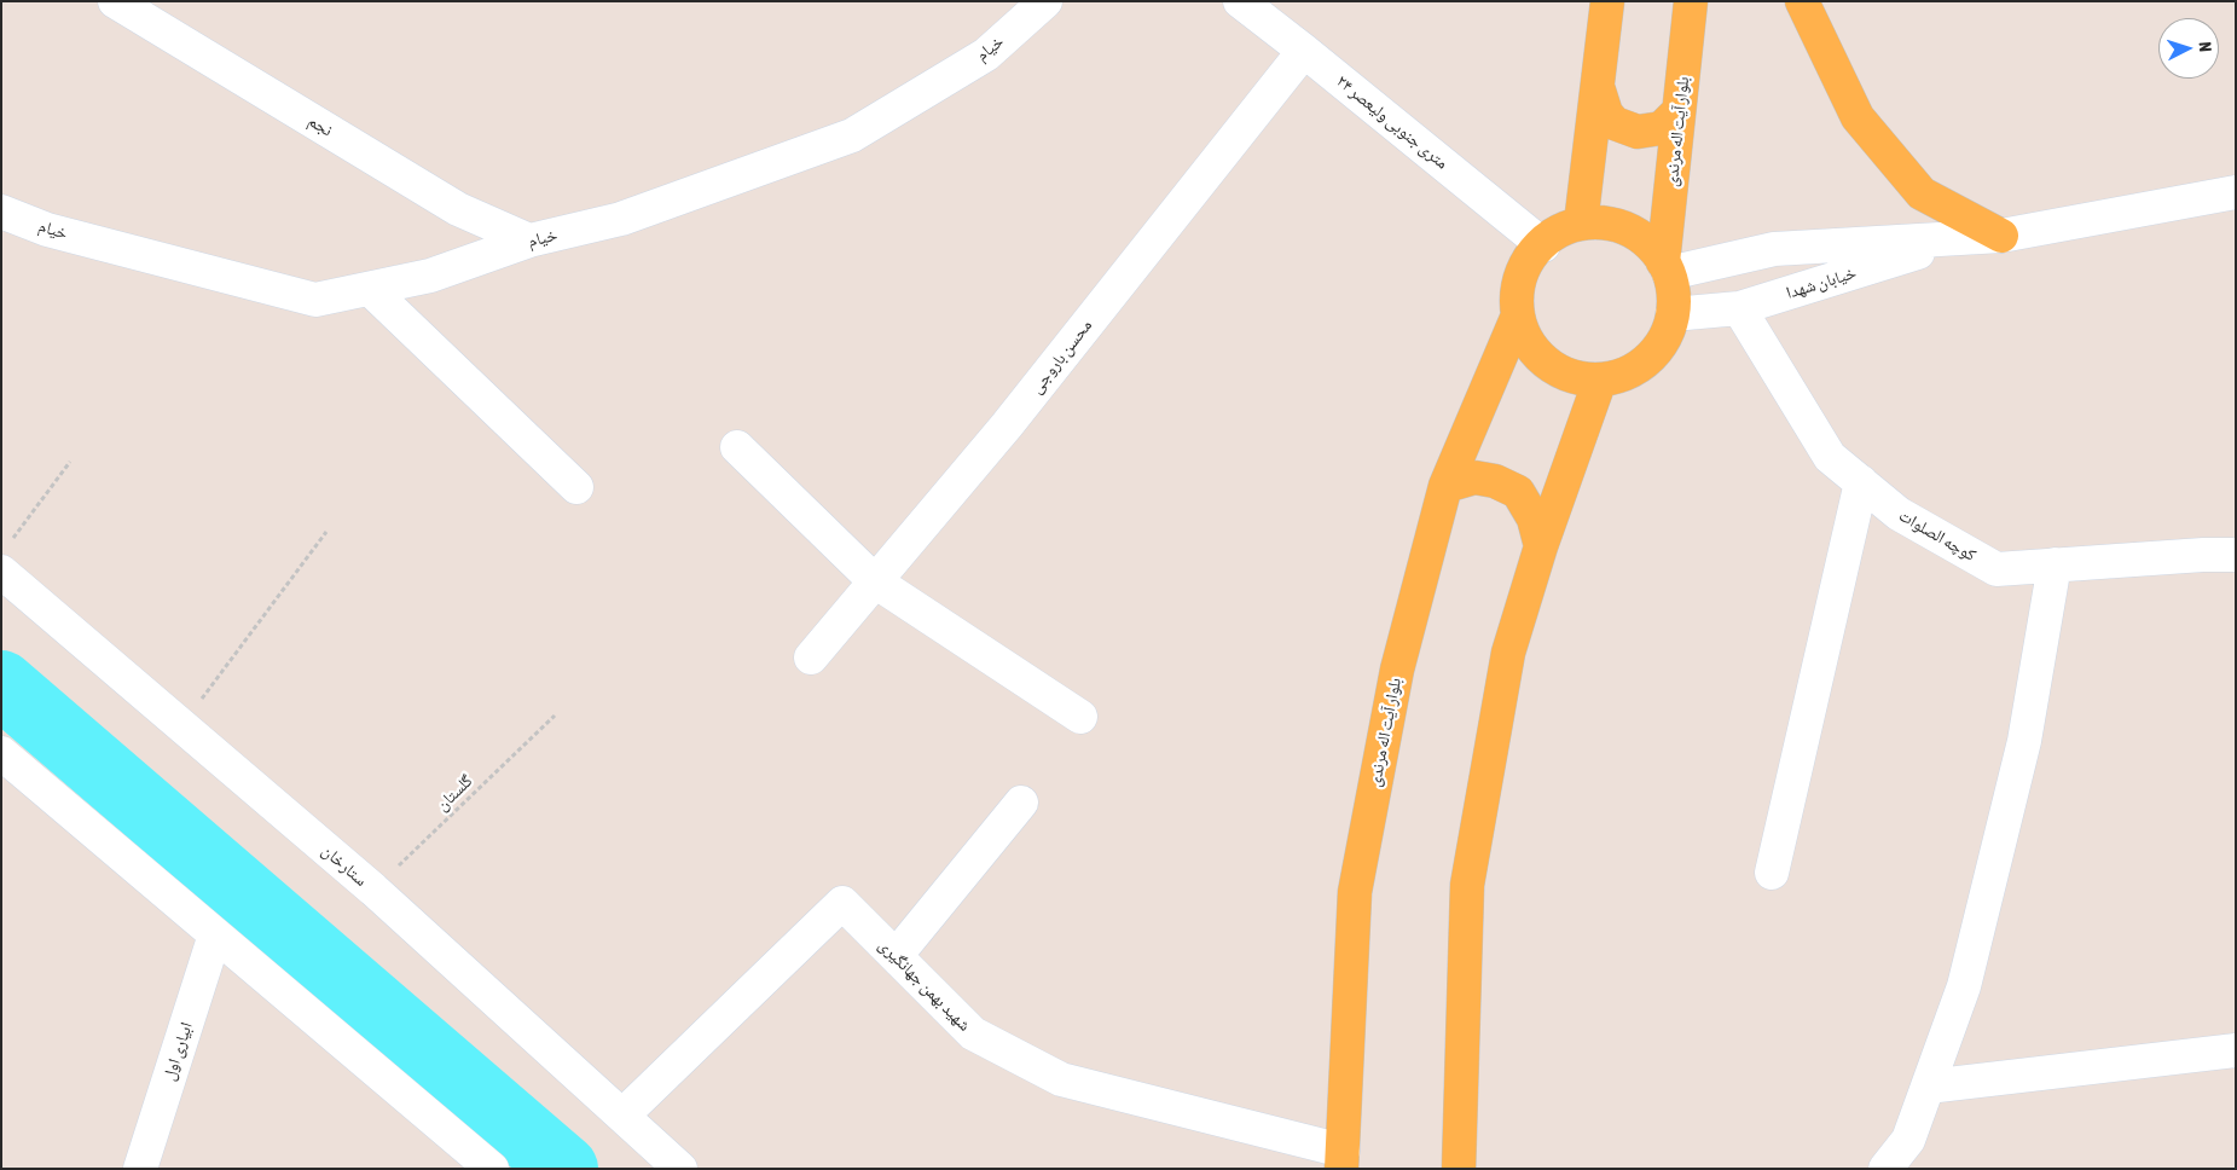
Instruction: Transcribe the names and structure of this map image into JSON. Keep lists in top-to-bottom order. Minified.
{"streets":{"main road":["بلوار آیت اله مرندی"],"street":["خیام","۲۴ متری جنوبی ولیعصر","نجم","خیابان شهدا","محسن باروجی","کوچه الصلوات","ستارخان","شهید بهمن جهانگیری","ابیاری اول"],"path":["گلستان"]},"crossings":[["خیام","نجم"],["۲۴ متری جنوبی ولیعصر","بلوار آیت اله مرندی"],["۲۴ متری جنوبی ولیعصر","خیابان شهدا"],["۲۴ متری جنوبی ولیعصر","محسن باروجی"],["بلوار آیت اله مرندی","خیابان شهدا"],["بلوار آیت اله مرندی","شهید بهمن جهانگیری"],["خیابان شهدا","کوچه الصلوات"],["گلستان","ستارخان"],["ستارخان","شهید بهمن جهانگیری"]],"north":"right"}
